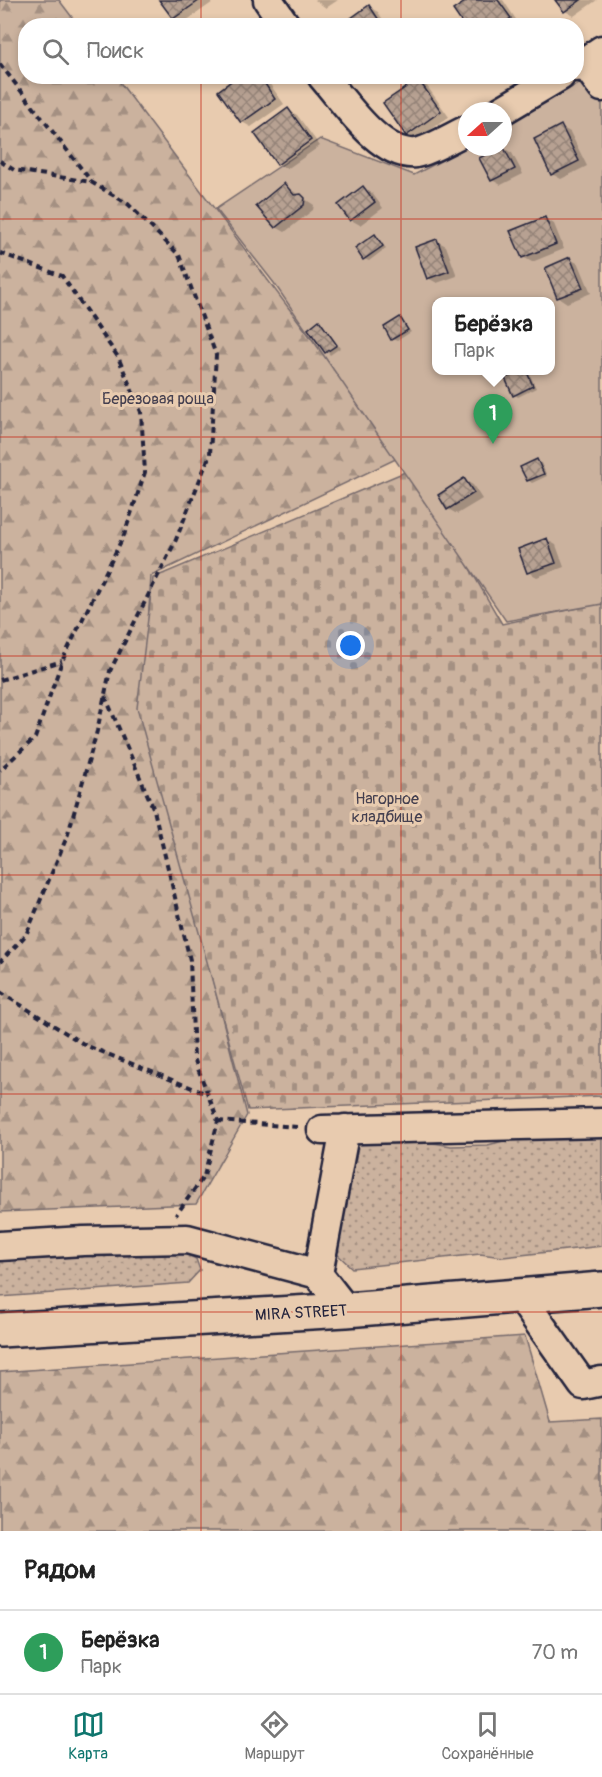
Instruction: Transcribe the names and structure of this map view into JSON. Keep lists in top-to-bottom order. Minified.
{"streets":{"main road":["MIRA STREET"]},"parks":["Березовая роща","Нагорное кладбище"],"north":"left","page":{"search":"Поиск","popup":["Берёзка","Парк"],"pins":"1","heading":"Рядом","list":[{"mark":"1","name":"Берёзка","note":"Парк","value":"70 m"}],"nav":["Карта","Маршрут","Сохранённые"]}}
